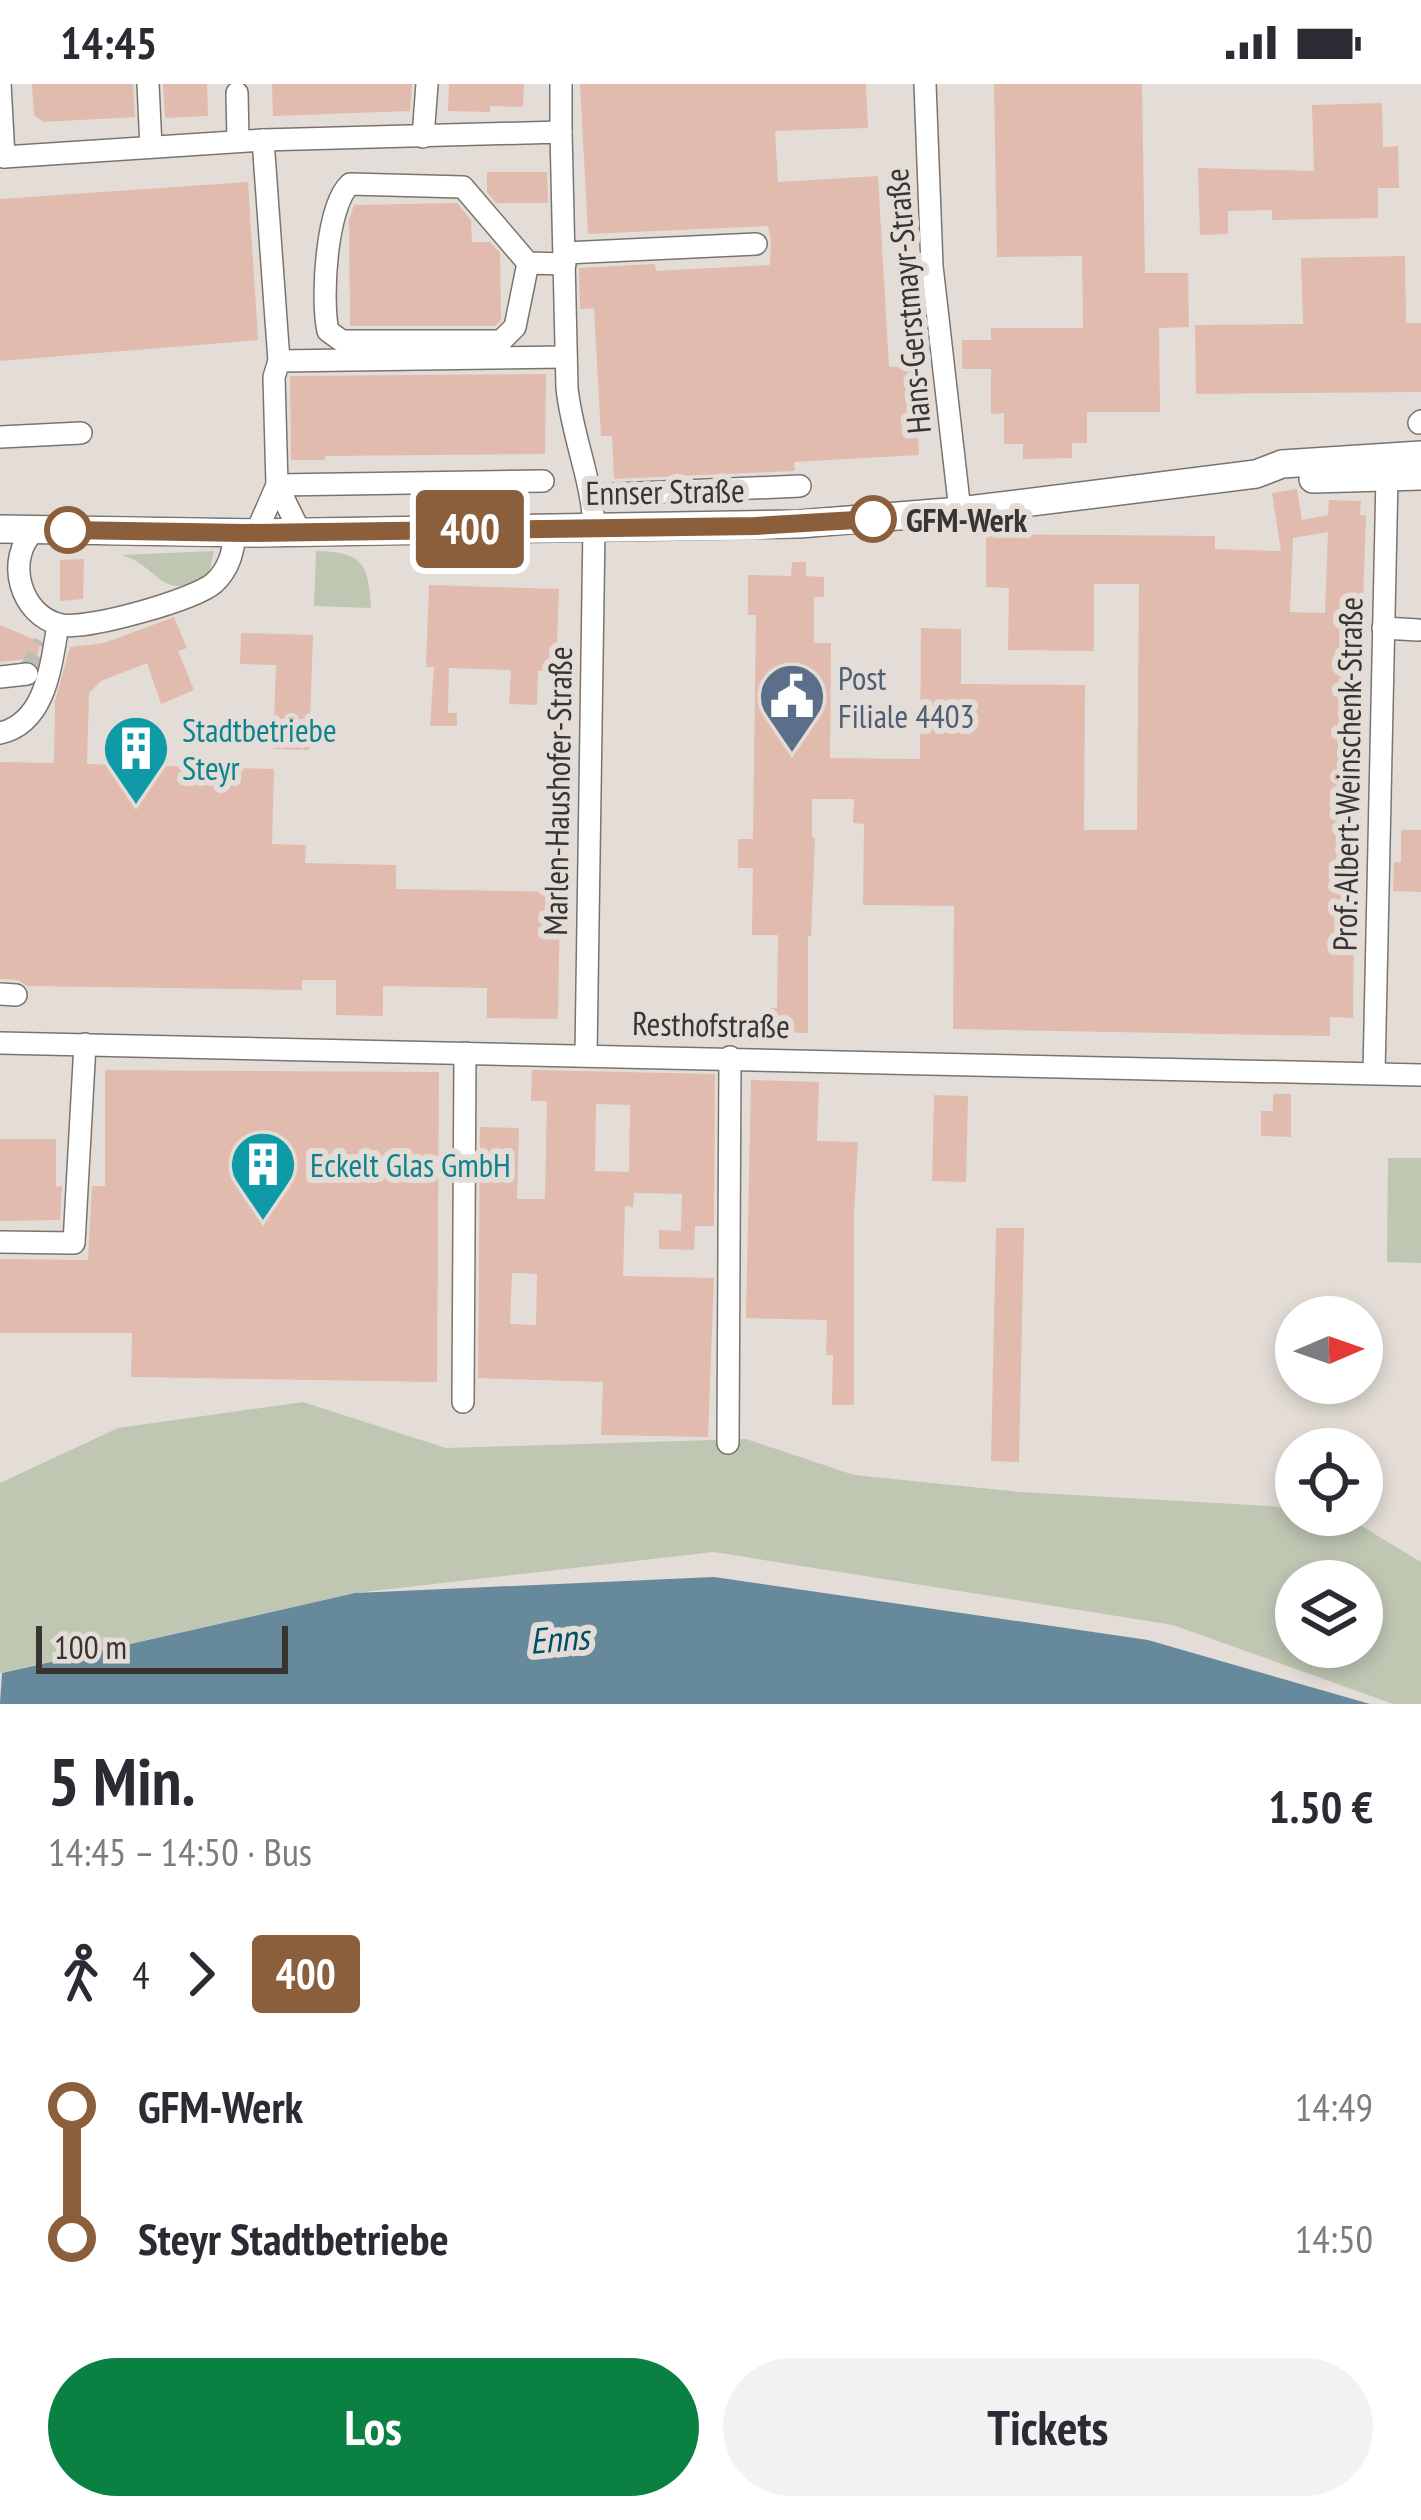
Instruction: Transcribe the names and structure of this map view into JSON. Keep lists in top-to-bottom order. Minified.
{"streets":{"main road":["Ennser Straße"],"street":["Hans-Gerstmayr-Straße","Prof.-Albert-Weinschenk-Straße","Marlen-Haushofer-Straße","Resthofstraße"]},"crossings":[["Hans-Gerstmayr-Straße","Ennser Straße"],["Ennser Straße","Prof.-Albert-Weinschenk-Straße"],["Ennser Straße","Marlen-Haushofer-Straße"],["Prof.-Albert-Weinschenk-Straße","Resthofstraße"],["Marlen-Haushofer-Straße","Resthofstraße"]],"water":["Enns"],"places":{"other":["GFM-Werk"],"public building":["Post Filiale 4403"],"building":["Stadtbetriebe Steyr","Eckelt Glas GmbH"]},"lines":["bus line 400"],"scale_bar":"100 m","north":"right","page":{"status":"14:45","on_map":"400","scale":"100 m","heading":["5 Min.","14:45 – 14:50 · Bus","1.50 €"],"legs":["4","400"],"list":[{"name":"GFM-Werk","value":"14:49"},{"name":"Steyr Stadtbetriebe","value":"14:50"}],"buttons":["Los","Tickets"]}}
